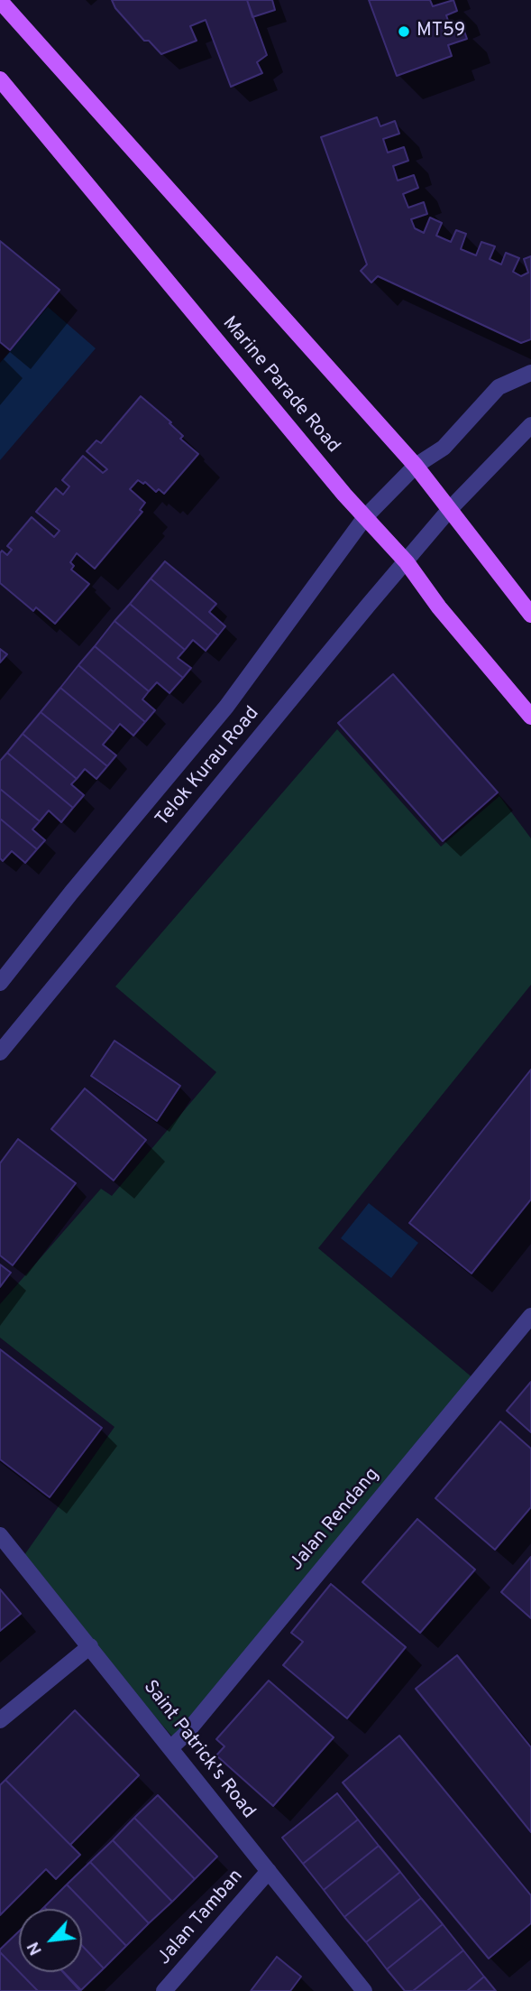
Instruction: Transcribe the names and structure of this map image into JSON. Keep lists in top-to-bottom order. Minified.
{"streets":{"main road":["Marine Parade Road"],"street":["Telok Kurau Road","Jalan Rendang","Saint Patrick's Road","Jalan Tamban"]},"crossings":[["Marine Parade Road","Telok Kurau Road"],["Jalan Rendang","Saint Patrick's Road"],["Saint Patrick's Road","Jalan Tamban"]],"places":["MT59"],"north":"bottom left"}
